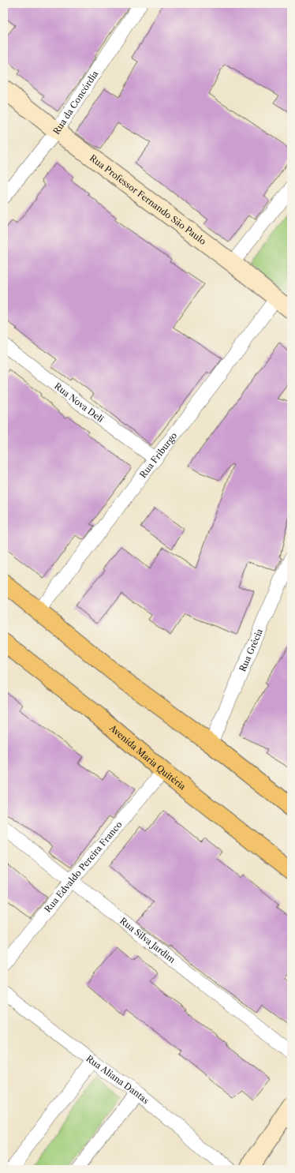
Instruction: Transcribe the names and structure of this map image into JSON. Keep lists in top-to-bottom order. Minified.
{"streets":{"main road":["Avenida Maria Quitéria"],"street":["Rua da Concórdia","Rua Professor Fernando São Paulo","Rua Nova Deli","Rua Friburgo","Rua Grécia","Rua Edvaldo Pereira Franco","Rua Silva Jardim","Rua Aliana Dantas"]},"crossings":[["Rua da Concórdia","Rua Professor Fernando São Paulo"],["Rua Professor Fernando São Paulo","Rua Friburgo"],["Rua Nova Deli","Rua Friburgo"],["Avenida Maria Quitéria","Rua Edvaldo Pereira Franco"],["Rua Edvaldo Pereira Franco","Rua Silva Jardim"]]}
